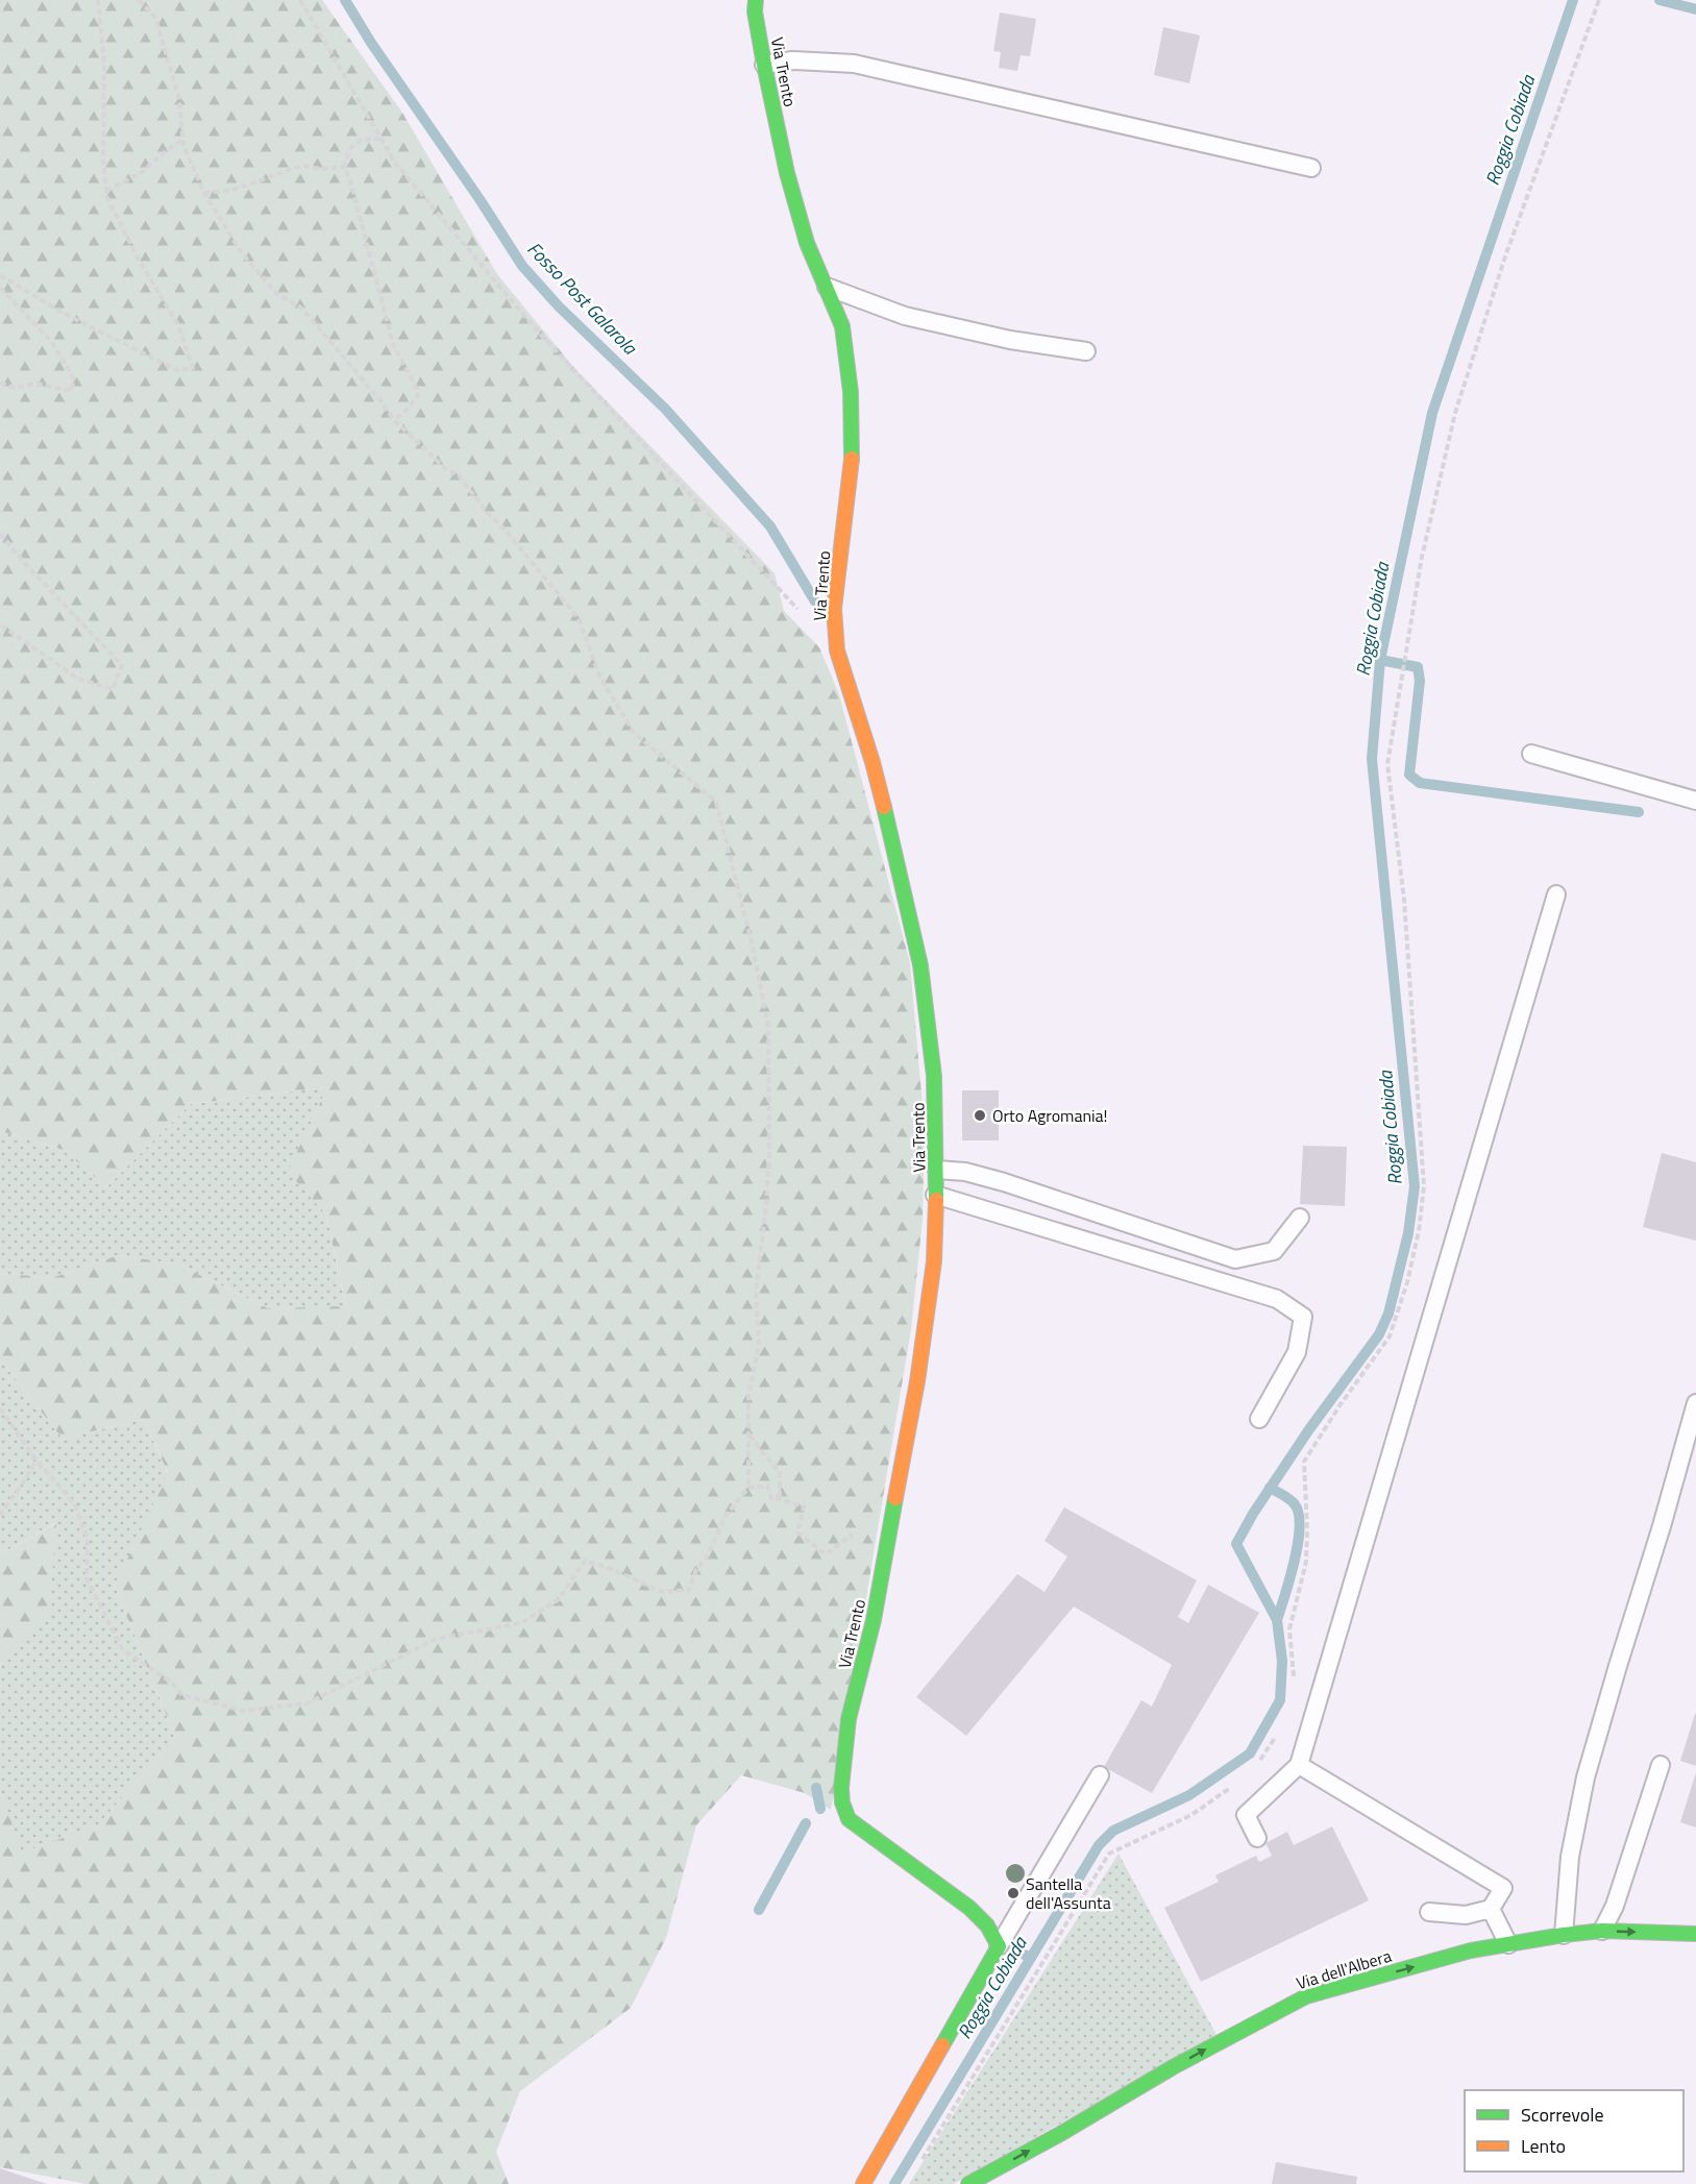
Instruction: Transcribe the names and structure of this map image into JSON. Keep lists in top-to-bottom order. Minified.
{"streets":{"street":["Via Trento","Via dell'Albera"]},"one_way":["Via dell'Albera"],"water":["Roggia Cobiada","Fosso Post Galarola"],"places":["Orto Agromania!","Santella dell'Assunta"],"legend":["Scorrevole","Lento"]}
